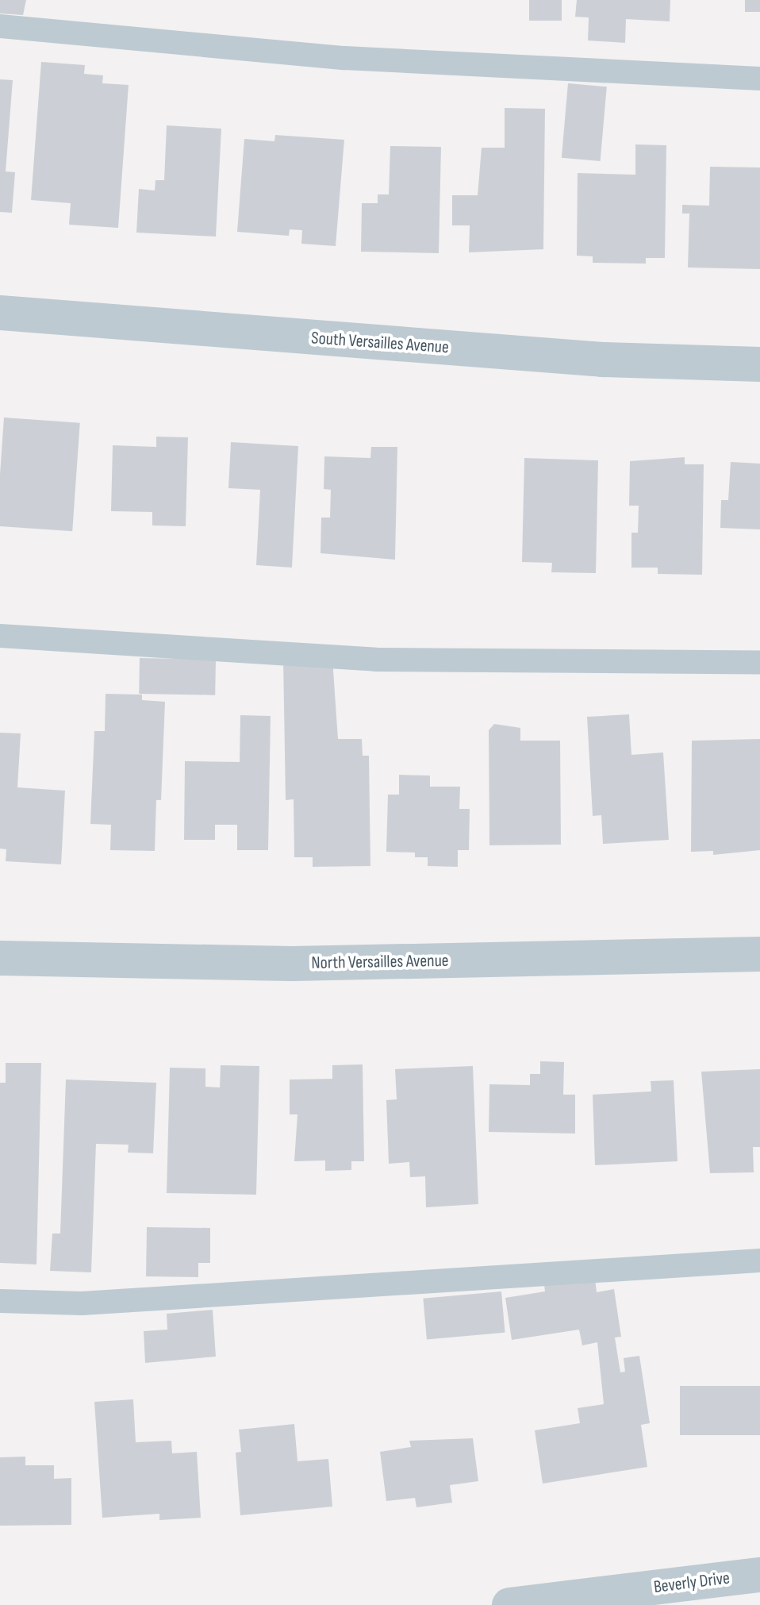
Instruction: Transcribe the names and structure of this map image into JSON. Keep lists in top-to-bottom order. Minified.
{"streets":{"street":["South Versailles Avenue","North Versailles Avenue","Beverly Drive"]}}
